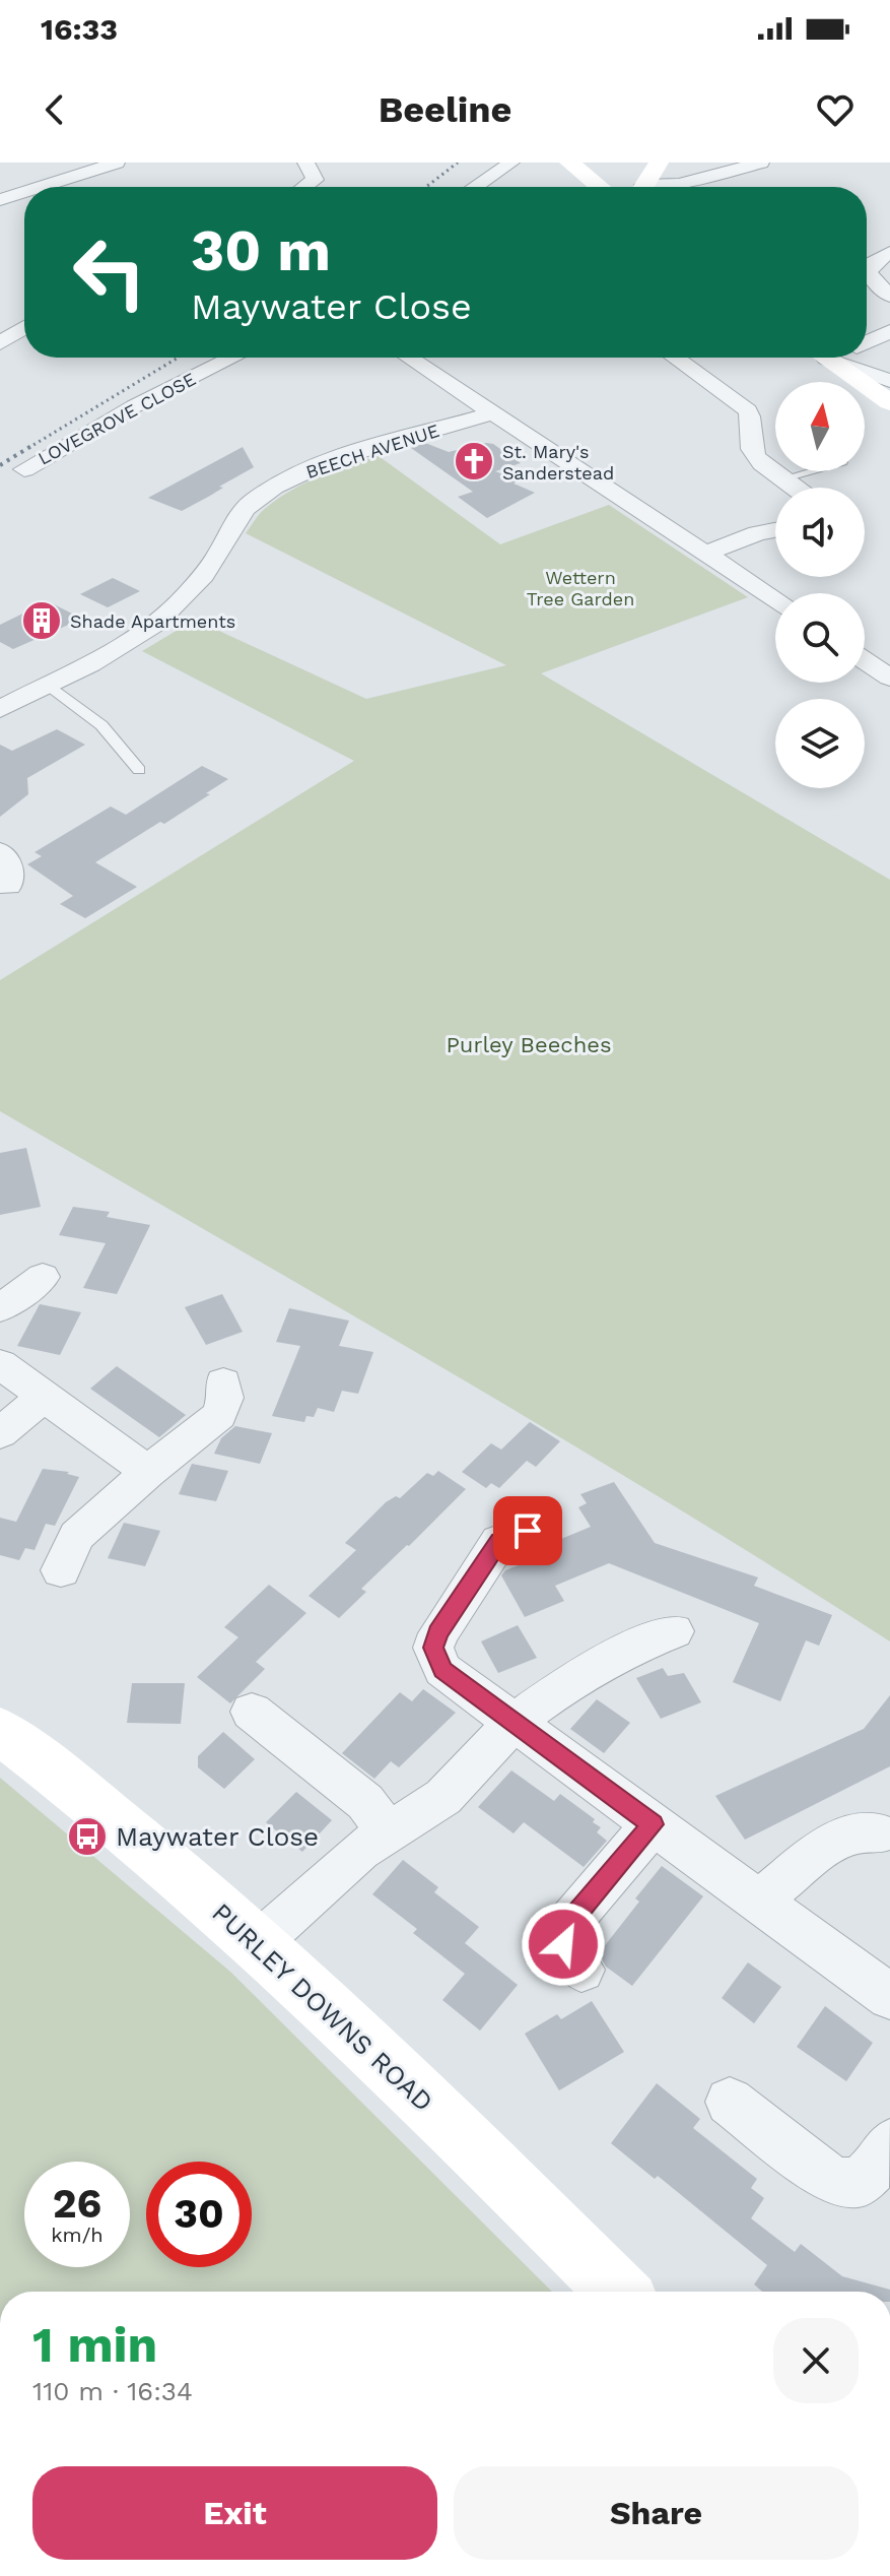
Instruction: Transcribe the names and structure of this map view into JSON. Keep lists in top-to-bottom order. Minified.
{"streets":{"street":["LOVEGROVE CLOSE","BEECH AVENUE","PURLEY DOWNS ROAD"]},"parks":["Wettern Tree Garden","Purley Beeches"],"places":{"church":["St. Mary's Sanderstead"],"building":["Shade Apartments"],"bus stop":["Maywater Close"]},"north":"top","page":{"status":"16:33","header":"Beeline","turn":["30 m","Maywater Close"],"speed":"26 km/h","limit":"30","heading":["1 min","110 m · 16:34"],"buttons":["Exit","Share"]}}
